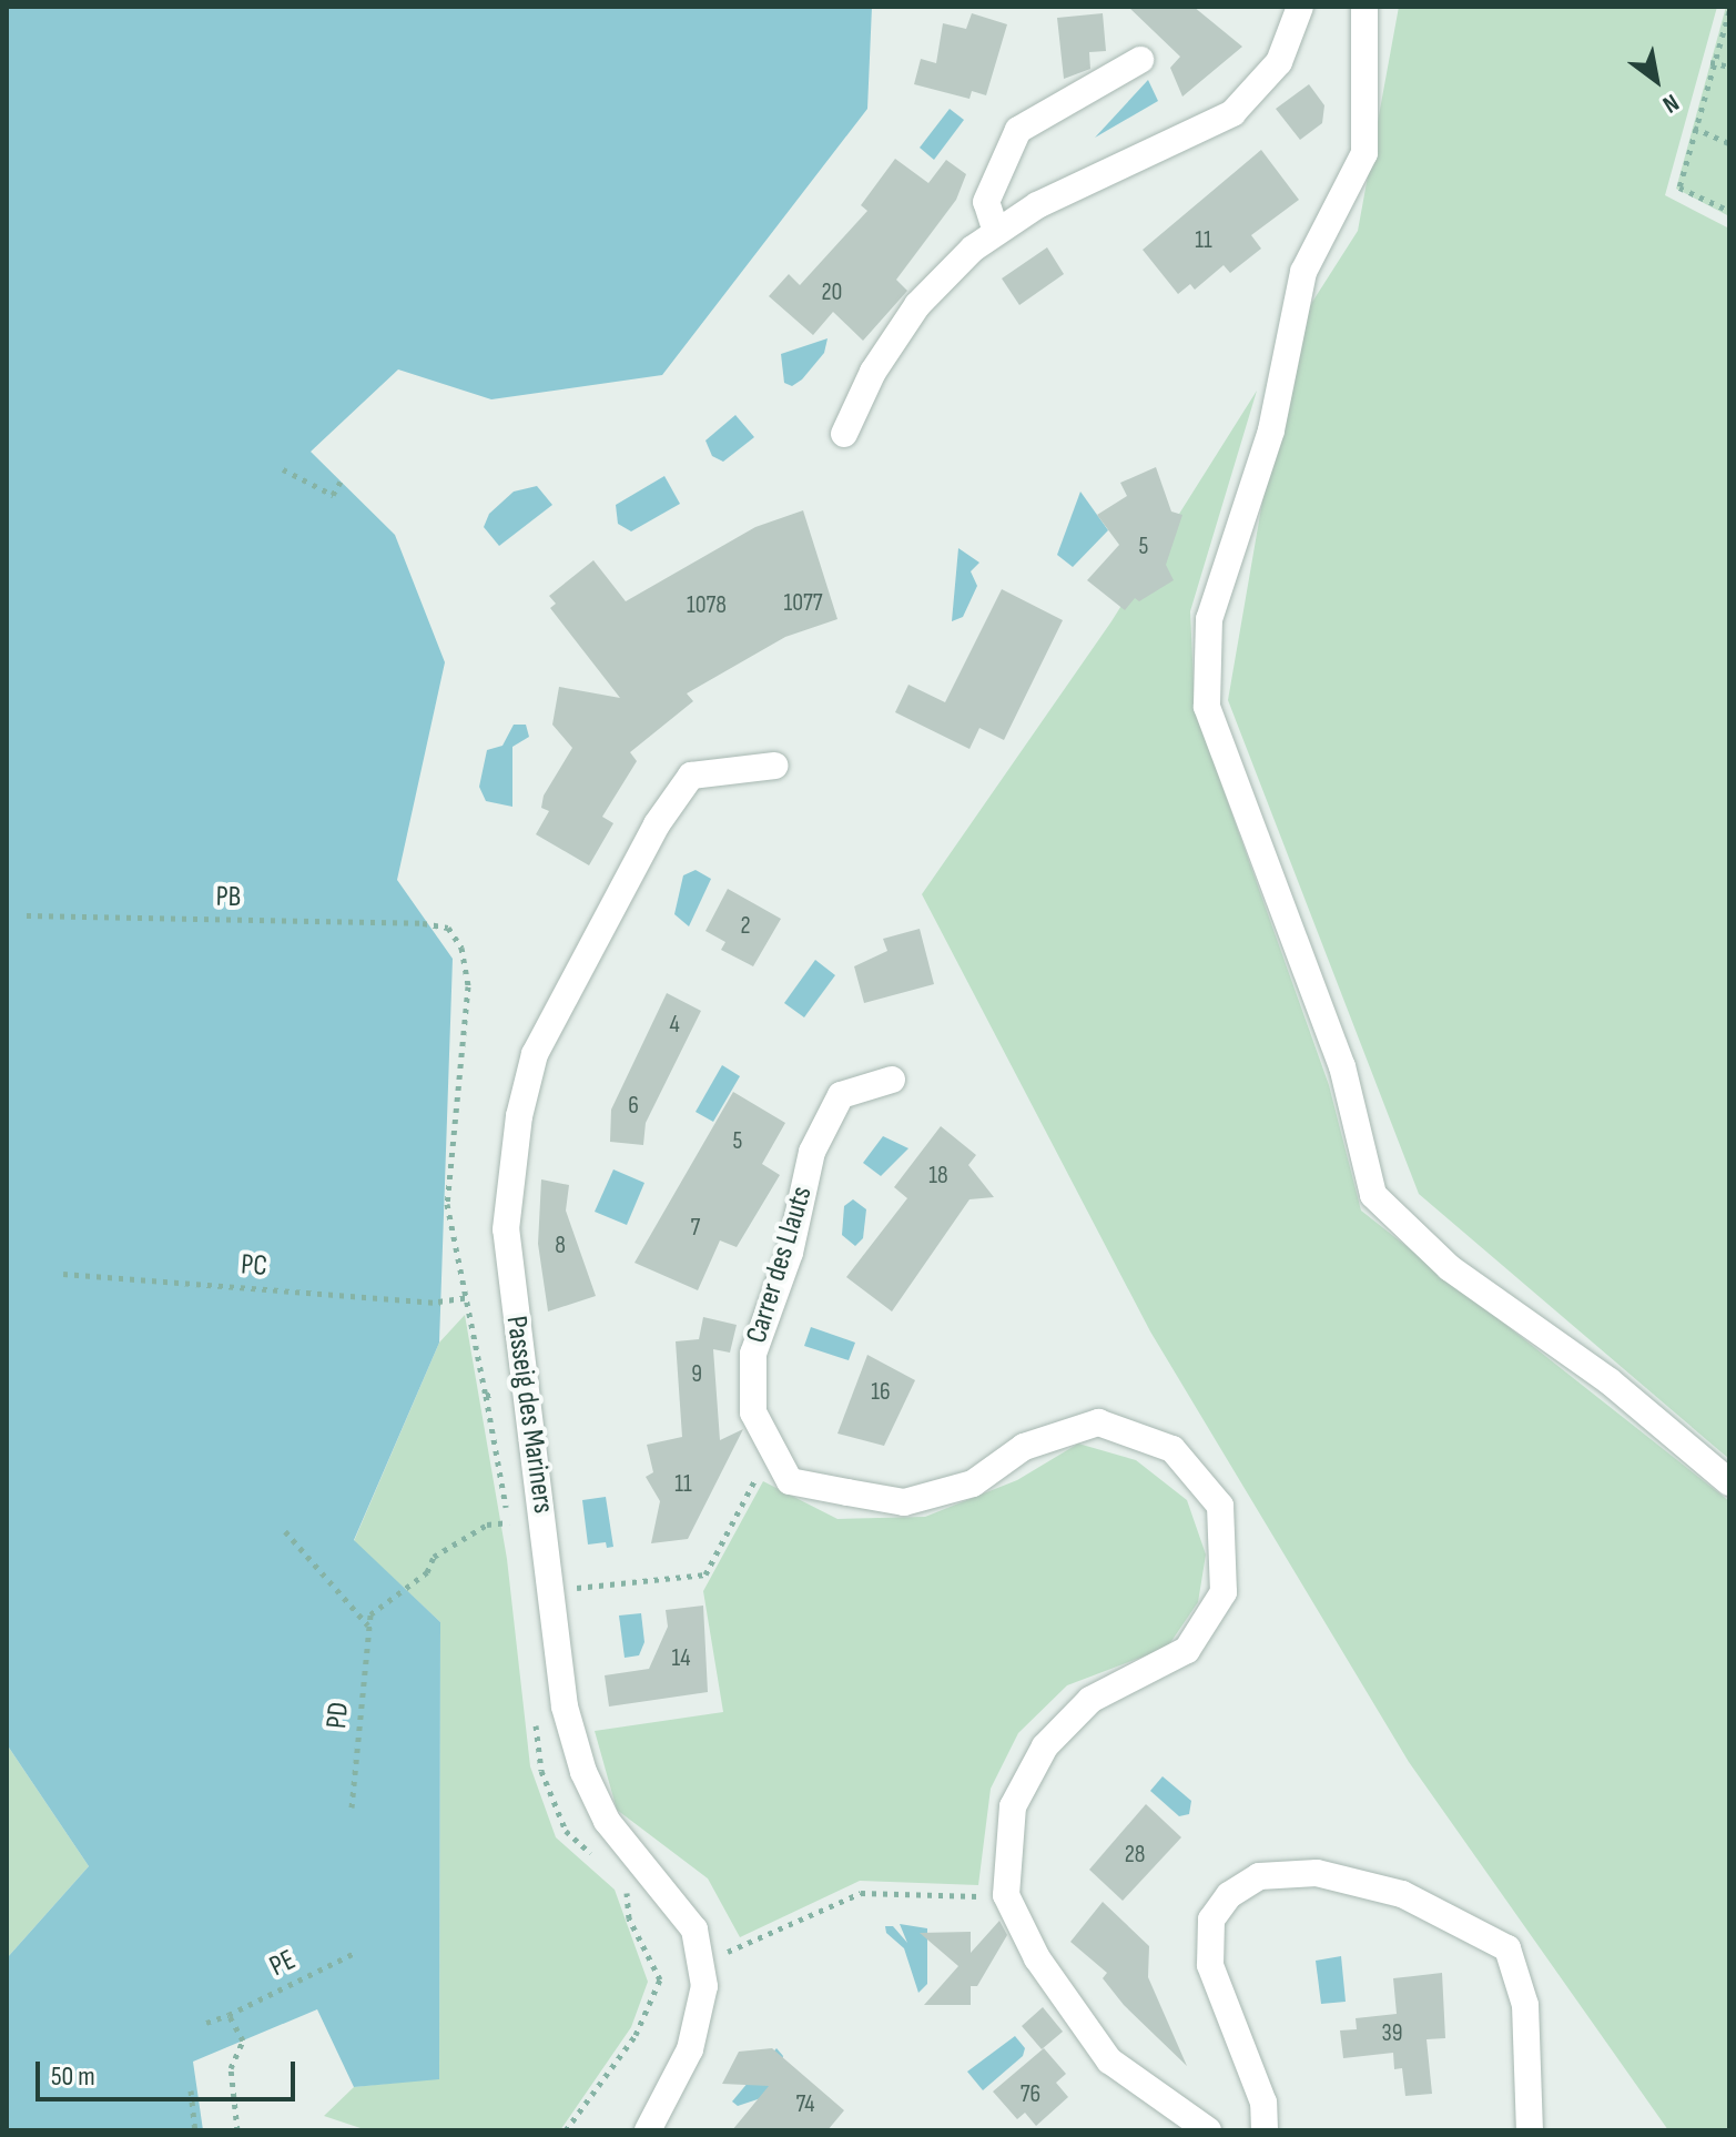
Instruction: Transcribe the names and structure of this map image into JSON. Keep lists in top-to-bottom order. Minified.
{"streets":{"street":["Carrer des Llauts","Passeig des Mariners"],"path":["PB","PC","PD","PE"]},"crossings":[["PB","PC"]],"house_numbers":["11","20","5","1077","1078","2","4","6","5","18","7","8","9","16","11","14","28","39","76","74"],"scale_bar":"50 m","north":"bottom right"}
